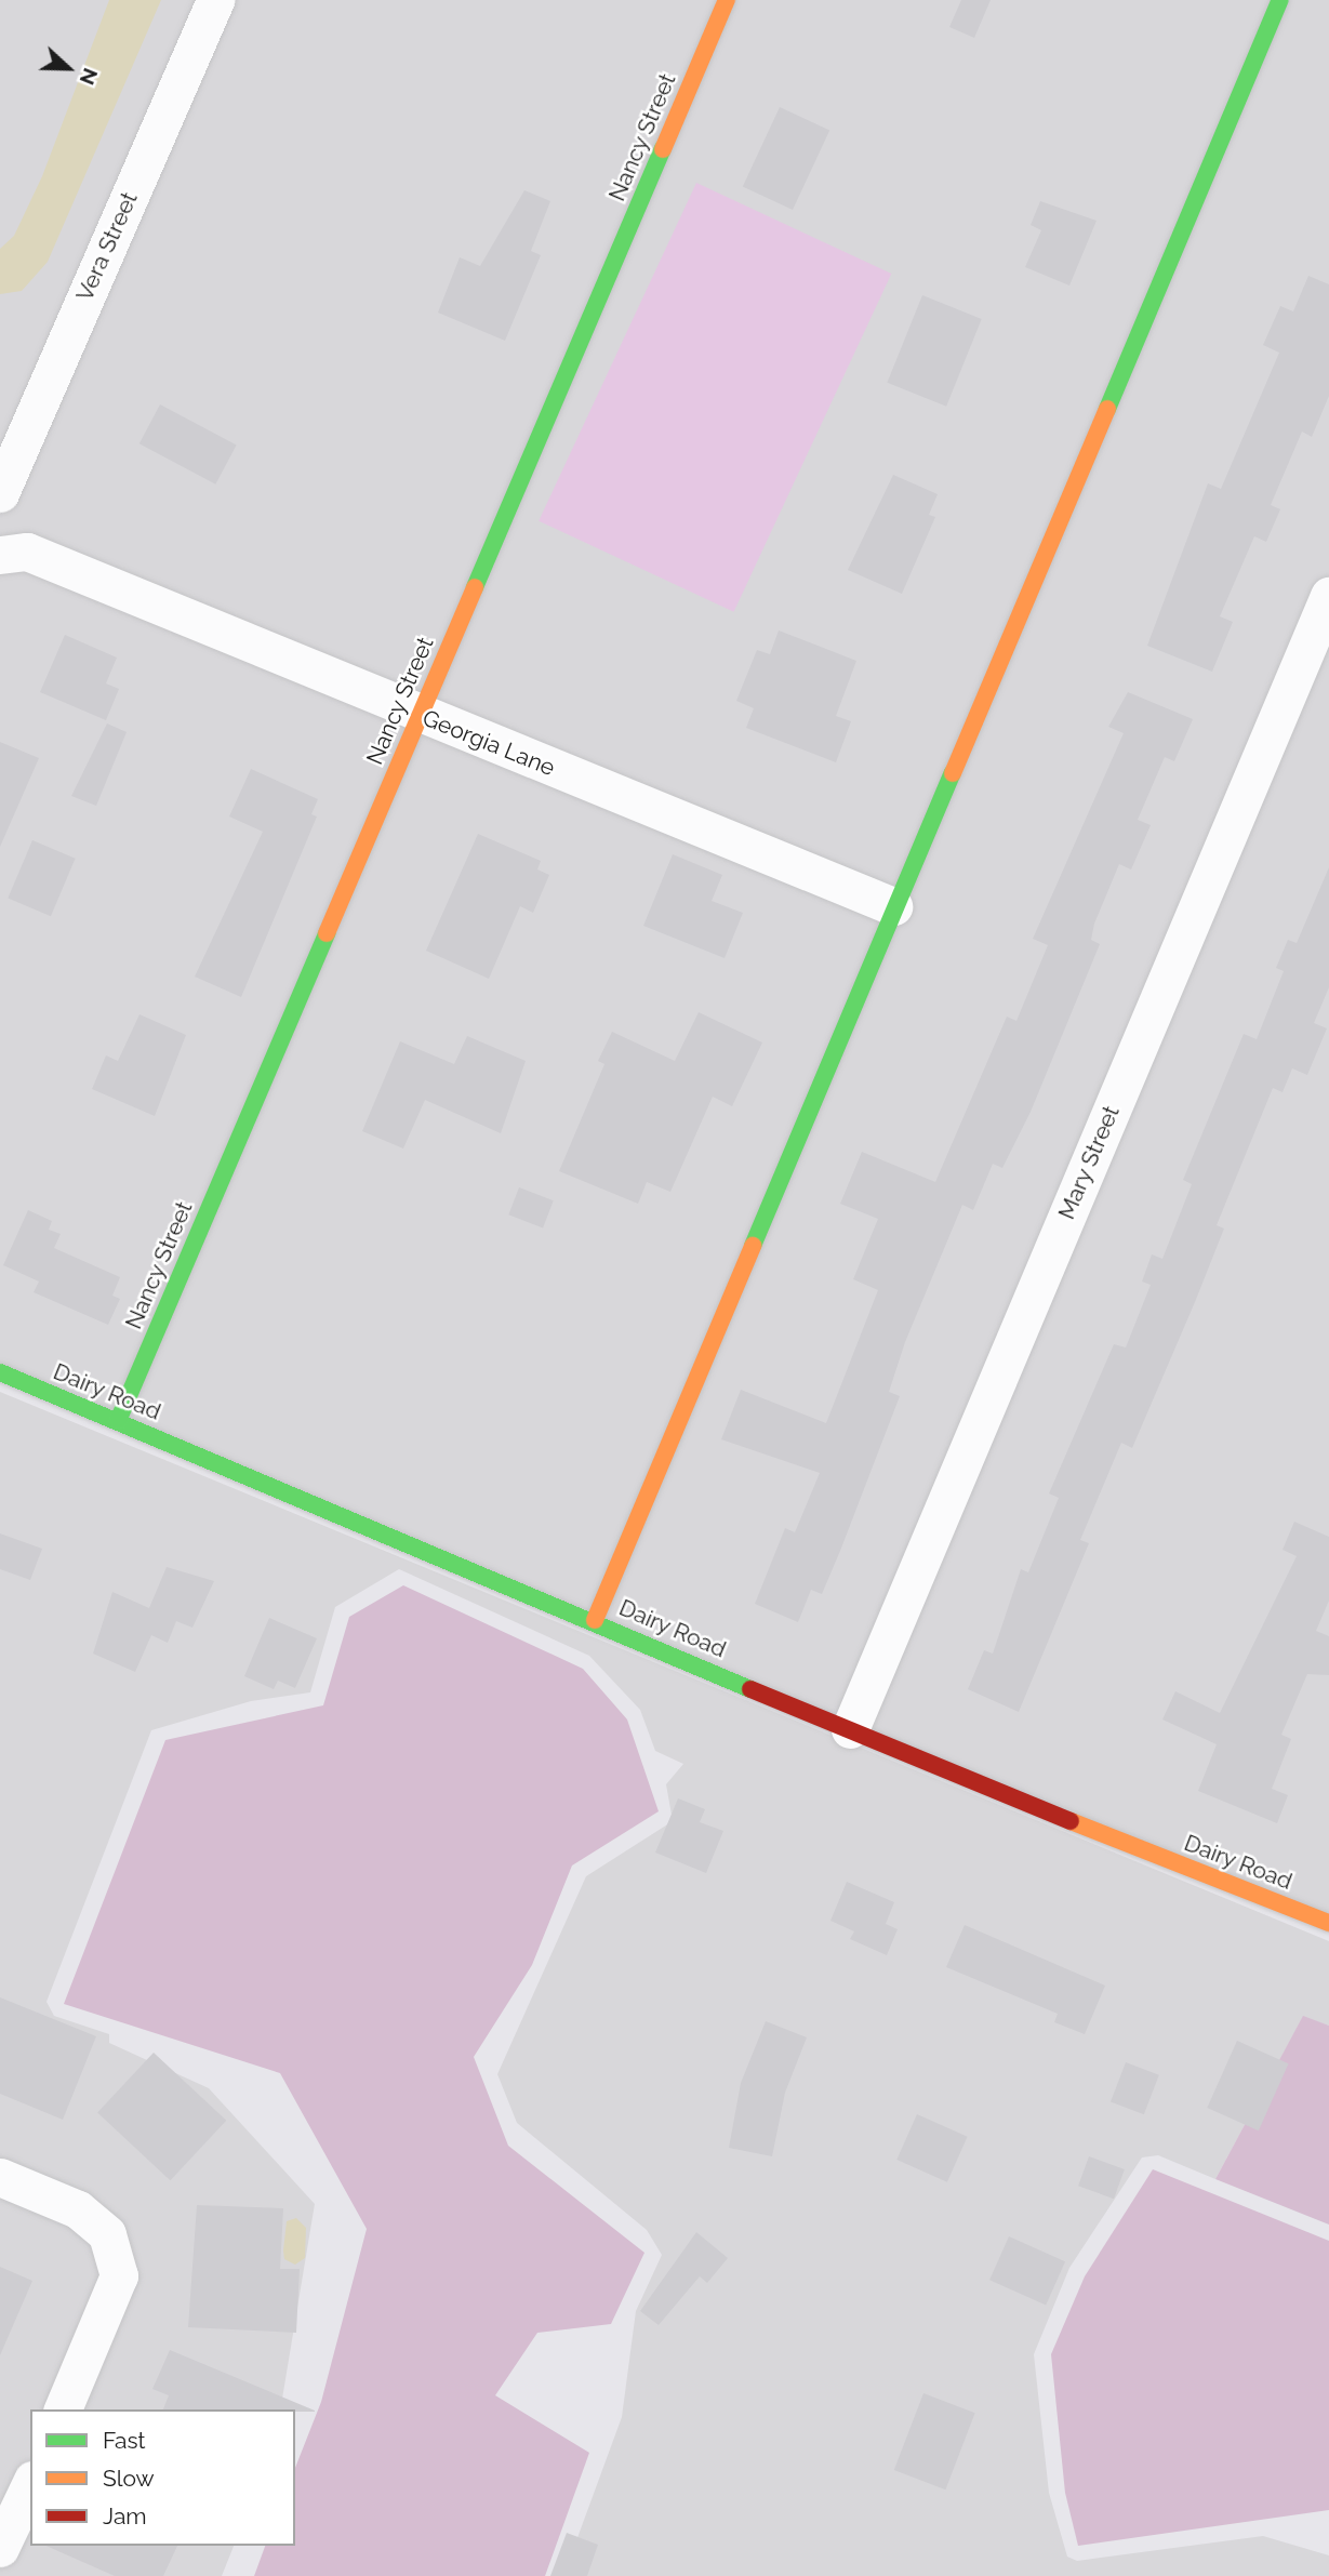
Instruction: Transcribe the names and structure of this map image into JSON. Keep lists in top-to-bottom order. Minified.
{"streets":{"street":["Nancy Street","Vera Street","Georgia Lane","Mary Street","Dairy Road"]},"crossings":[["Nancy Street","Georgia Lane"],["Nancy Street","Dairy Road"],["Mary Street","Dairy Road"]],"legend":["Fast","Slow","Jam"],"north":"right"}
